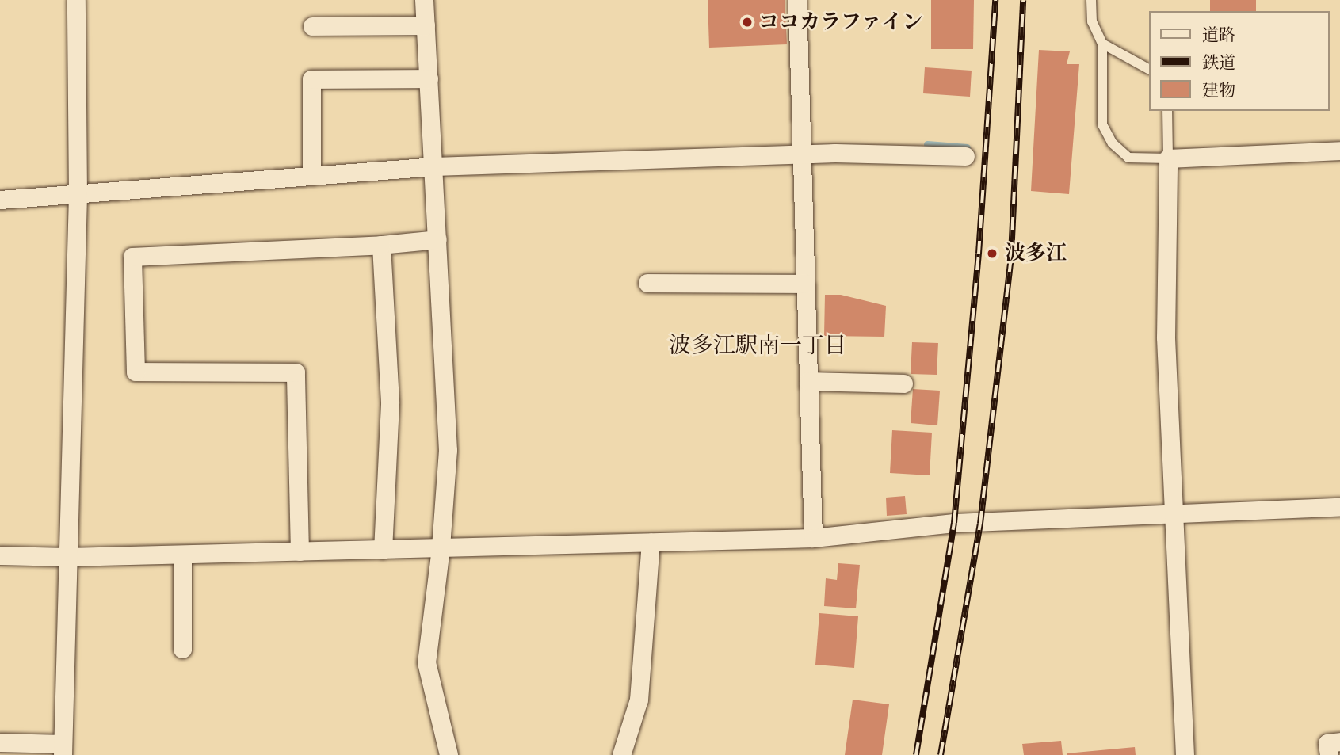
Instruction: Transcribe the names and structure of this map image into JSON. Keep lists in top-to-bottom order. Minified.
{"districts":["波多江駅南一丁目"],"places":["ココカラファイン","波多江"],"legend":["道路","鉄道","建物"]}
